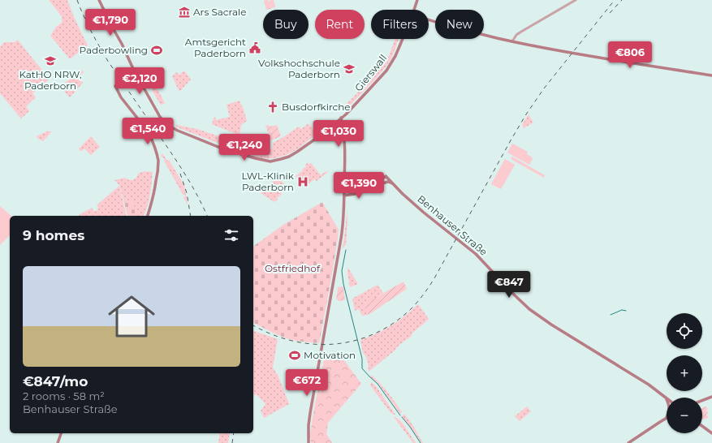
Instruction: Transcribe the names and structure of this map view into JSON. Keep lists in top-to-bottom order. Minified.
{"streets":{"main road":["Gierswall","Benhauser Straße"]},"parks":["Ostfriedhof"],"places":{"museum":["Ars Sacrale"],"public building":["Amtsgericht Paderborn"],"sports":["Paderbowling","Motivation"],"school or university":["KatHO NRW, Paderborn","Volkshochschule Paderborn"],"church":["Busdorfkirche"],"hospital":["LWL-Klinik Paderborn"]},"page":{"price":["€1,790","€806","€2,120","€1,540","€1,030","€1,240","€1,390","€847","€672"],"chip":["Buy","Rent","Filters","New"],"heading":"9 homes","list":[{"name":"€847/mo","note":"2 rooms · 58 m² · Benhauser Straße"}],"map_buttons":["+","−"]}}
